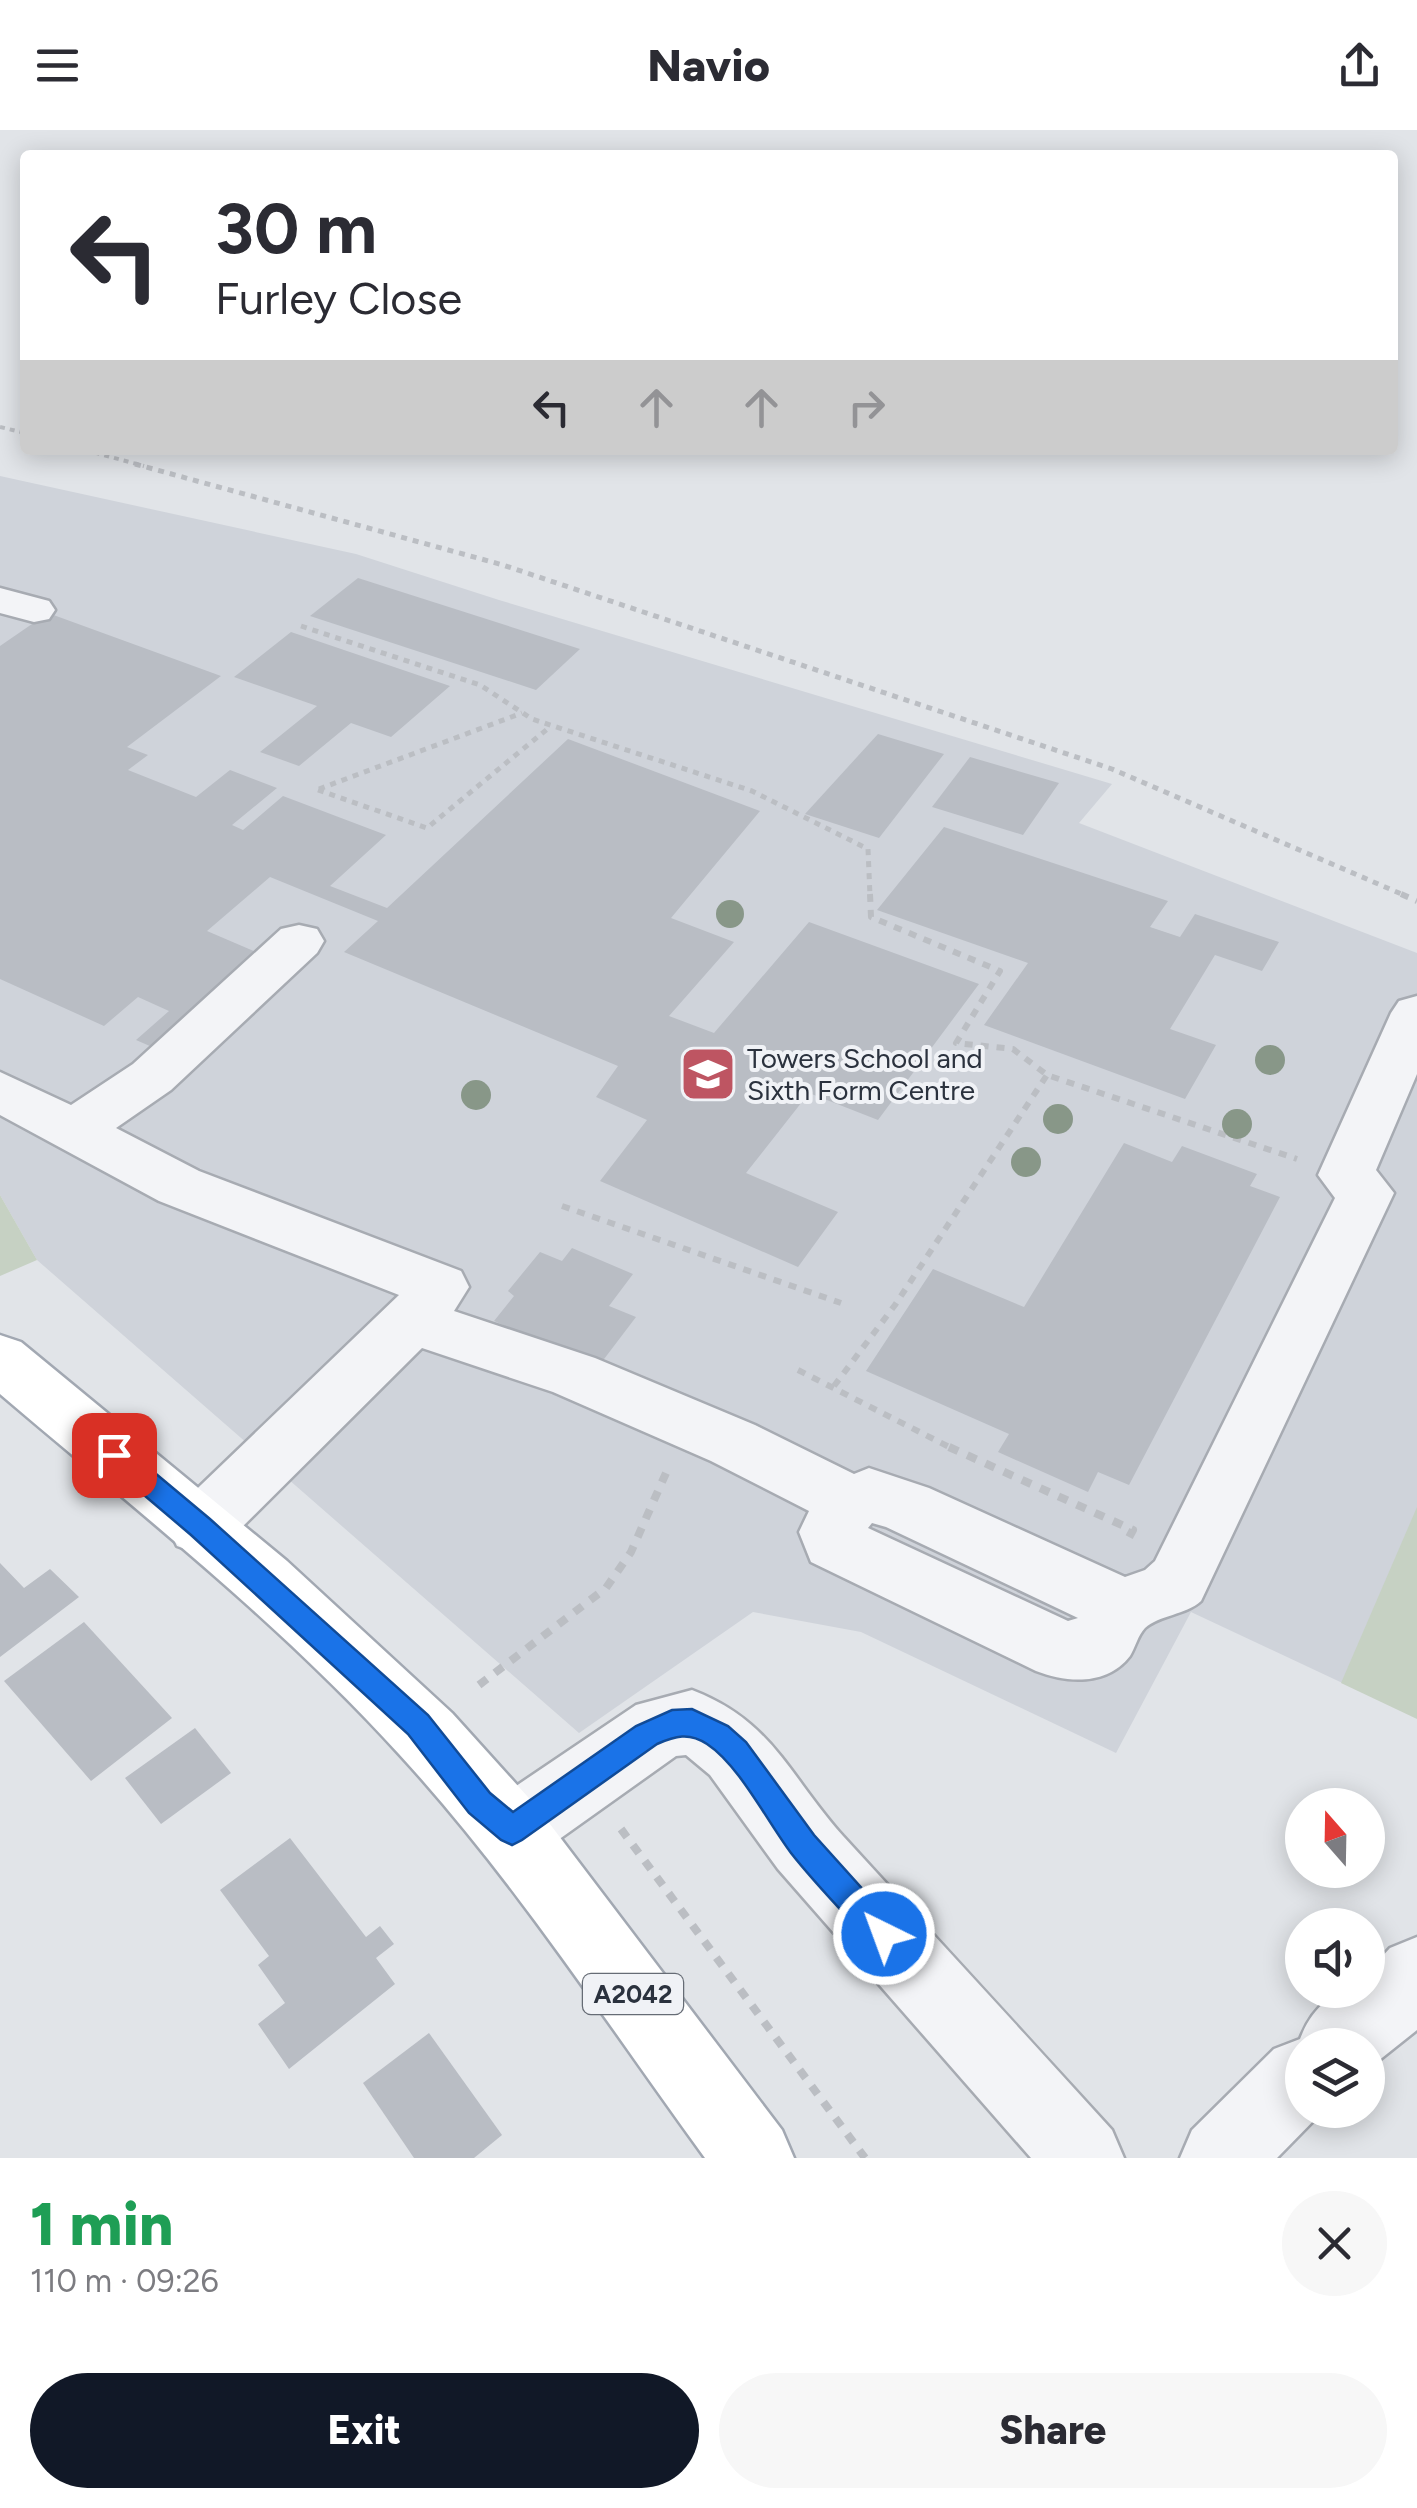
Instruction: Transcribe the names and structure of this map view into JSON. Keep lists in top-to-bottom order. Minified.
{"streets":{"main road":["A2042"]},"places":{"school or university":["Towers School and Sixth Form Centre"]},"north":"top","page":{"header":"Navio","turn":["30 m","Furley Close"],"heading":["1 min","110 m · 09:26"],"buttons":["Exit","Share"]}}
